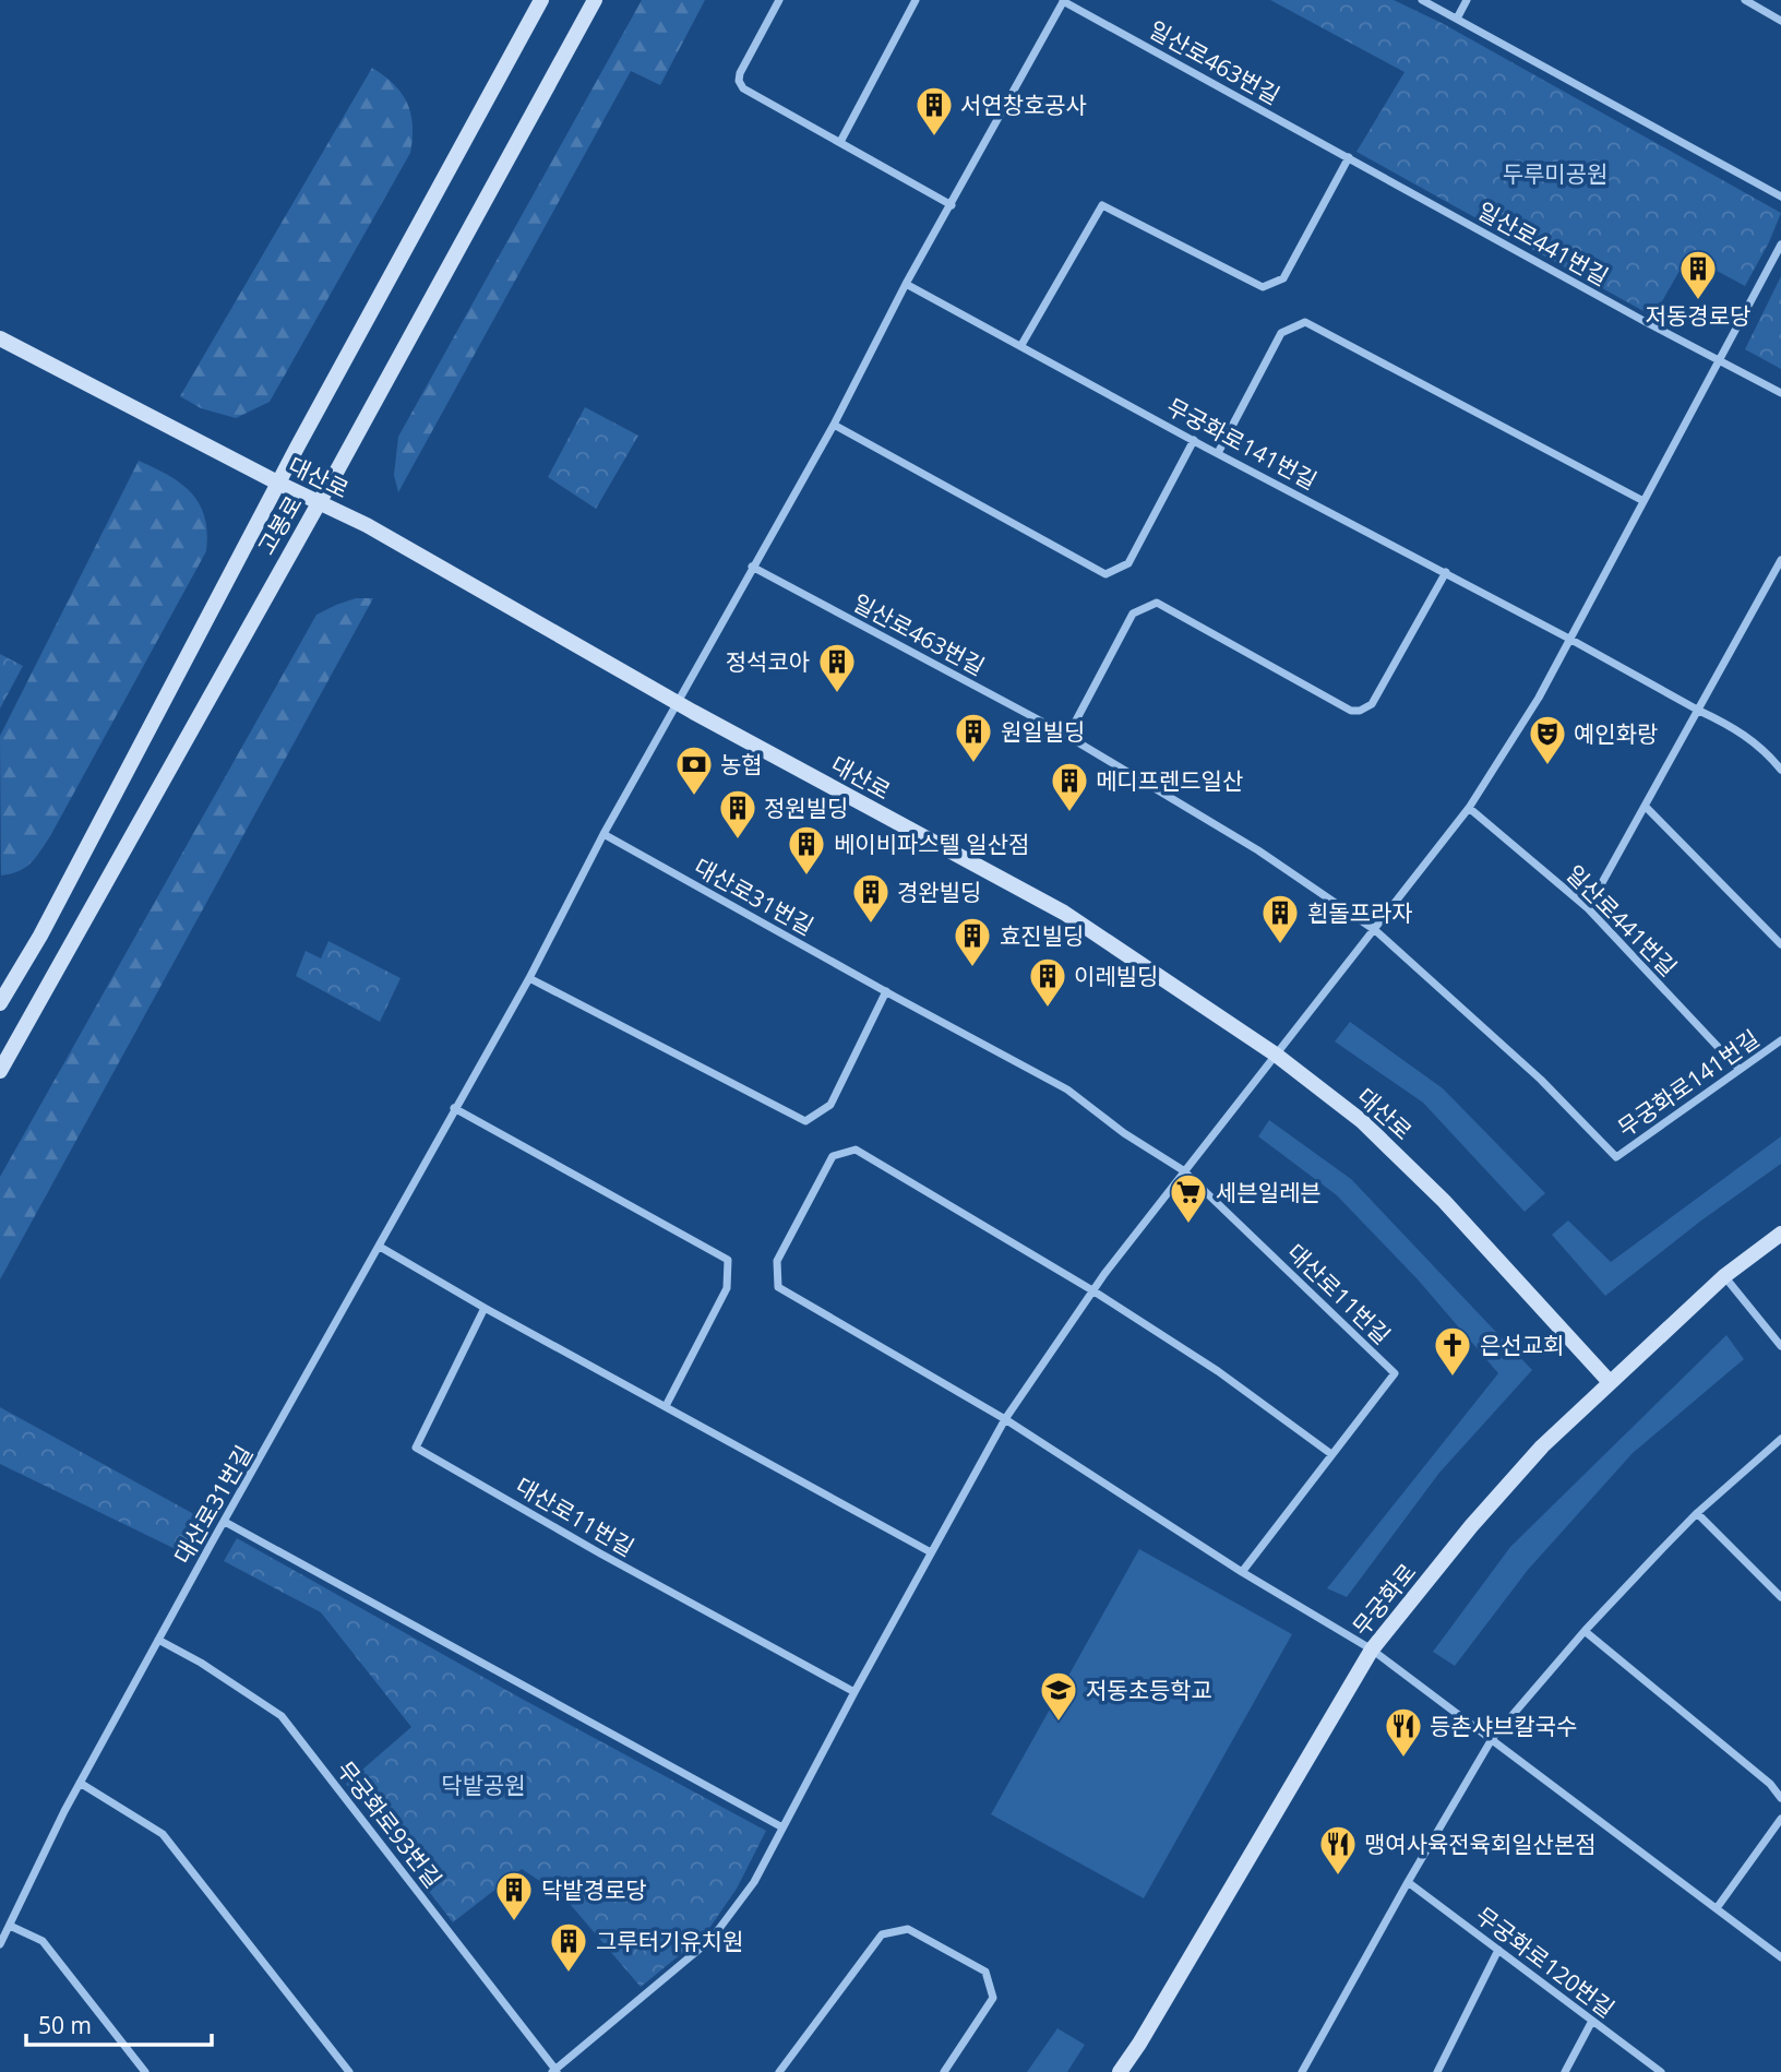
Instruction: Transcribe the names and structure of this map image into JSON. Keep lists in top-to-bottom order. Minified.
{"streets":{"main road":["대산로","고봉로","무궁화로"],"street":["일산로463번길","일산로441번길","무궁화로141번길","대산로31번길","대산로11번길","무궁화로93번길","무궁화로120번길"]},"crossings":[["일산로463번길","일산로441번길"],["일산로463번길","무궁화로141번길"],["일산로463번길","대산로"],["일산로463번길","대산로31번길"],["일산로441번길","무궁화로141번길"],["대산로","고봉로"],["대산로","대산로31번길"],["대산로","무궁화로"],["대산로31번길","대산로11번길"],["대산로31번길","무궁화로93번길"]],"parks":["두루미공원","닥밭공원"],"places":{"building":["서연창호공사","저동경로당","정석코아","원일빌딩","메디프렌드일산","정원빌딩","베이비파스텔 일산점","경완빌딩","흰돌프라자","효진빌딩","이레빌딩","닥밭경로당","그루터기유치원"],"theatre":["예인화랑"],"bank":["농협"],"supermarket":["세븐일레븐"],"church":["은선교회"],"school or university":["저동초등학교"],"restaurant":["등촌샤브칼국수","맹여사육전육회일산본점"]},"scale_bar":"50 m"}
